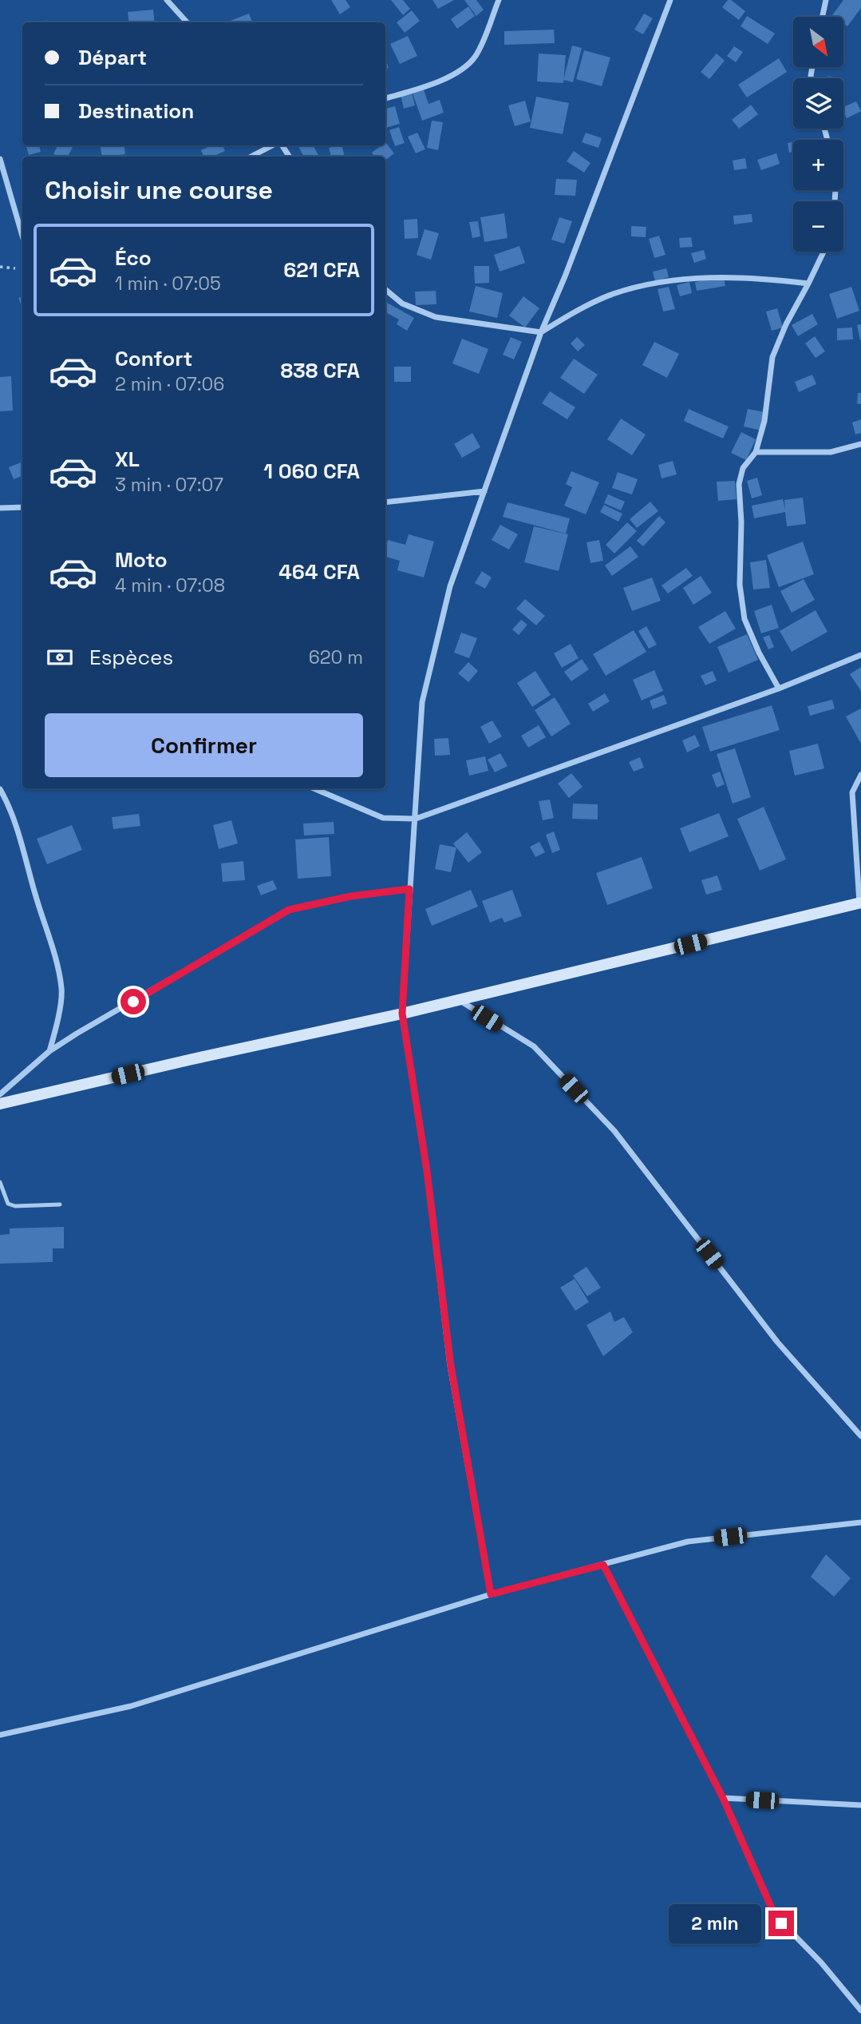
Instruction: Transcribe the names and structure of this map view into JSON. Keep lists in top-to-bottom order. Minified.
{"north":"bottom right","page":{"map_buttons":["+","−"],"banner":["Départ","Destination"],"heading":"Choisir une course","list":[{"name":"Éco","note":"1 min · 07:05","value":"621 CFA"},{"name":"Confort","note":"2 min · 07:06","value":"838 CFA"},{"name":"XL","note":"3 min · 07:07","value":"1 060 CFA"},{"name":"Moto","note":"4 min · 07:08","value":"464 CFA"}],"pay":["Espèces","620 m"],"buttons":"Confirmer","bubble":"2 min"}}
